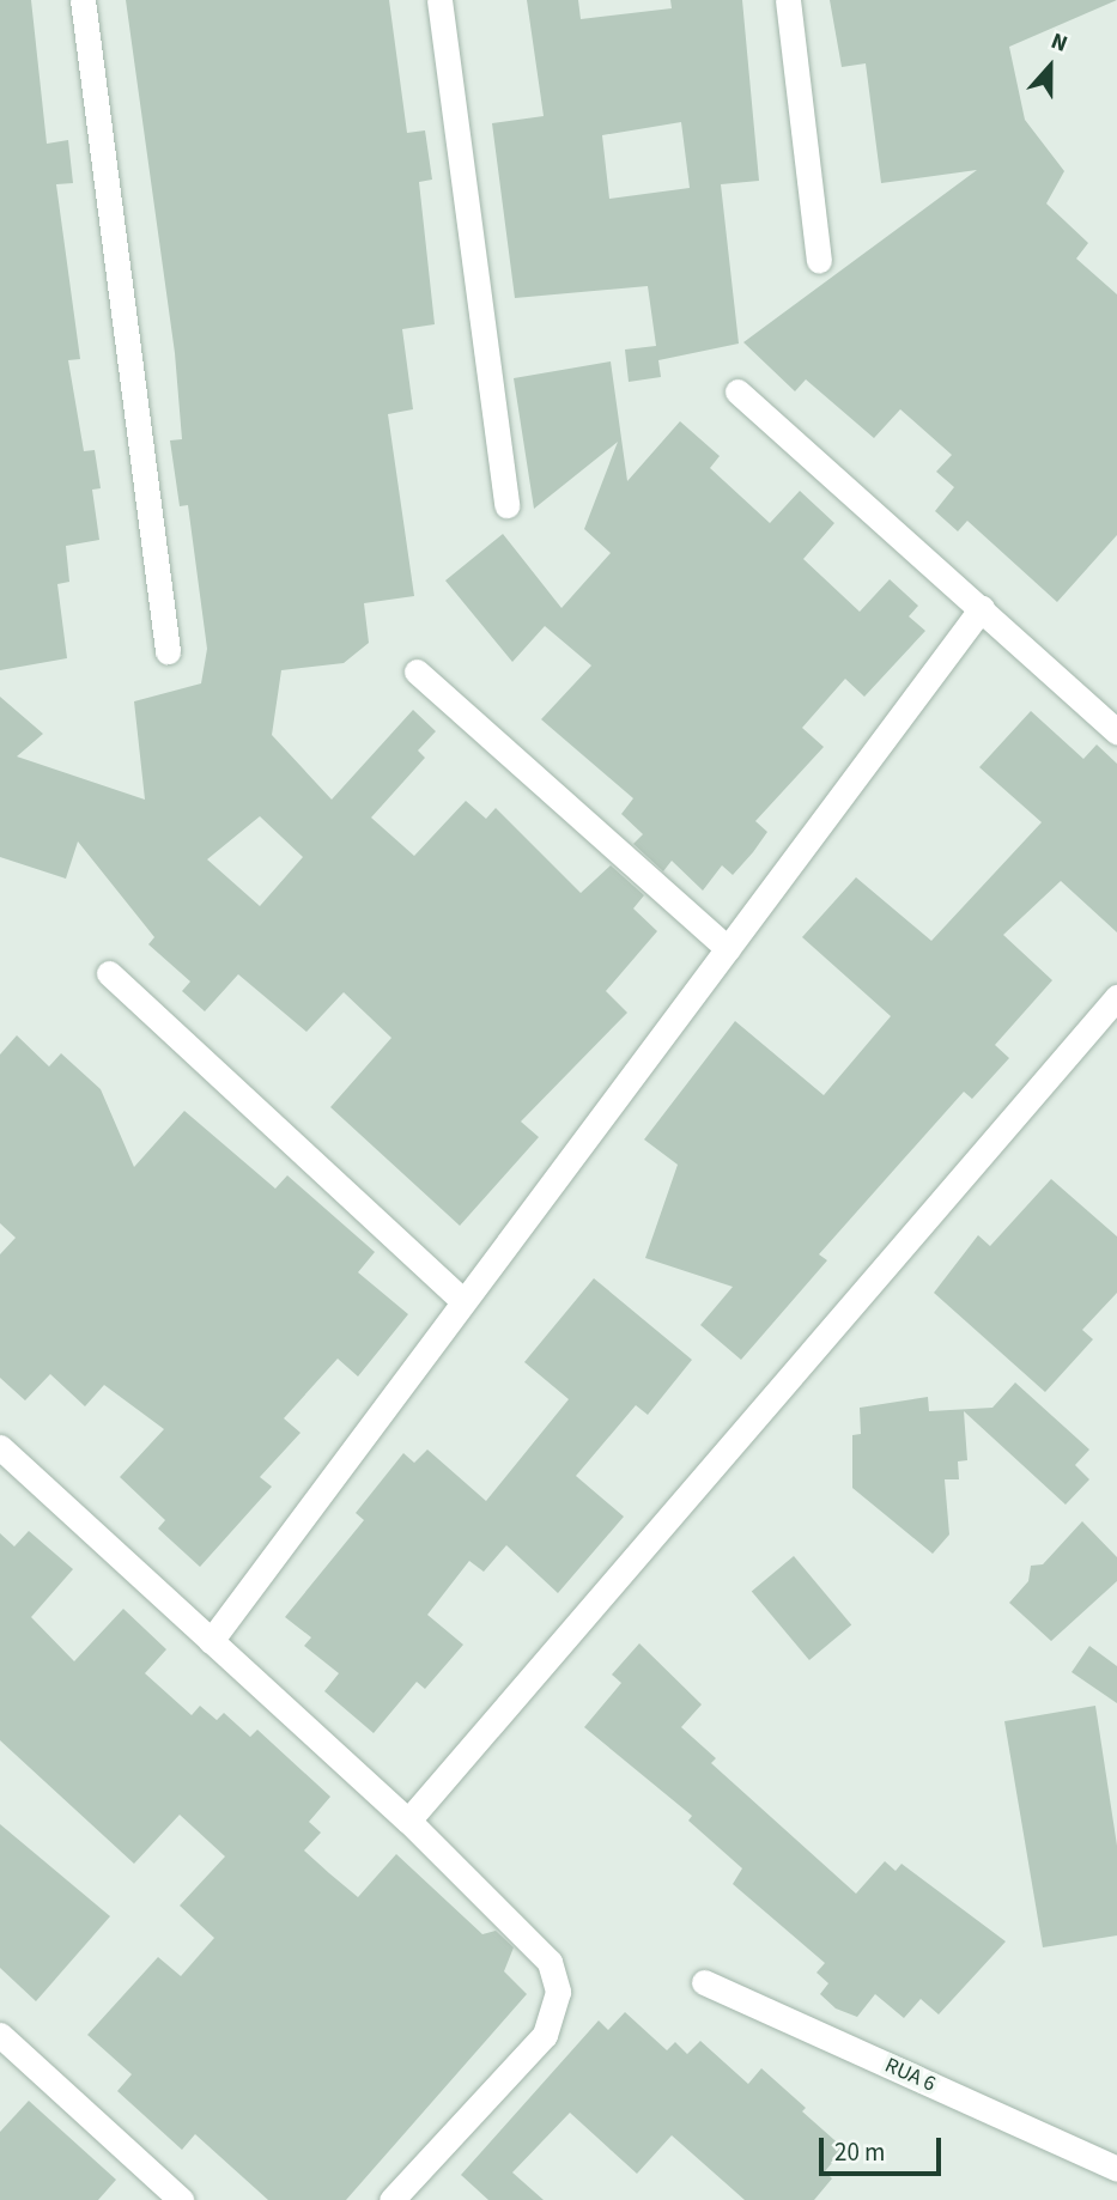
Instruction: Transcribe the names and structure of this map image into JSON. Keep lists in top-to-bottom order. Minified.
{"streets":{"street":["RUA 6"]},"scale_bar":"20 m","north":"top"}
